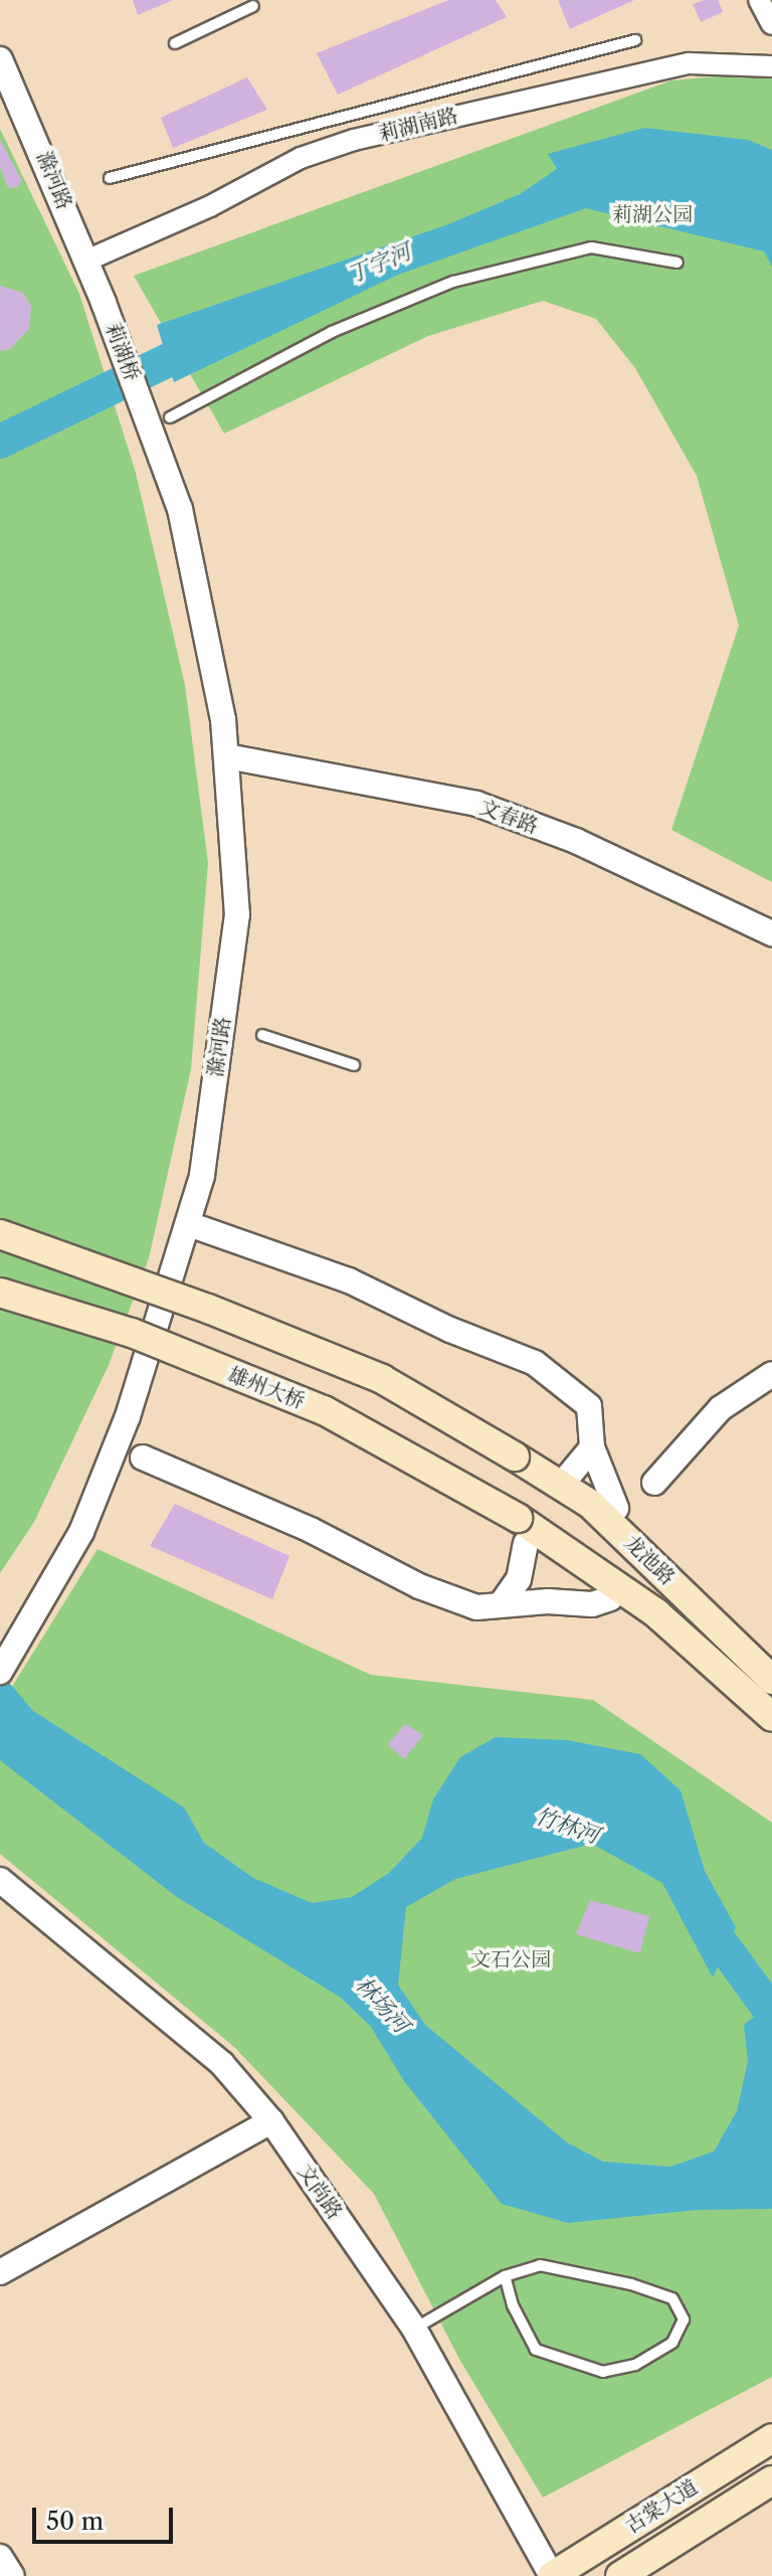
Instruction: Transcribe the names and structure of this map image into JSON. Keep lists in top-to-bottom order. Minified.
{"streets":{"main road":["雄州大桥","龙池路","古棠大道"],"street":["莉湖南路","滁河路","莉湖桥","文春路","文尚路"]},"crossings":[["莉湖南路","滁河路"],["滁河路","莉湖桥"],["滁河路","文春路"],["雄州大桥","龙池路"],["文尚路","古棠大道"]],"water":["丁字河","竹林河","林场河"],"parks":["莉湖公园","文石公园"],"scale_bar":"50 m"}
